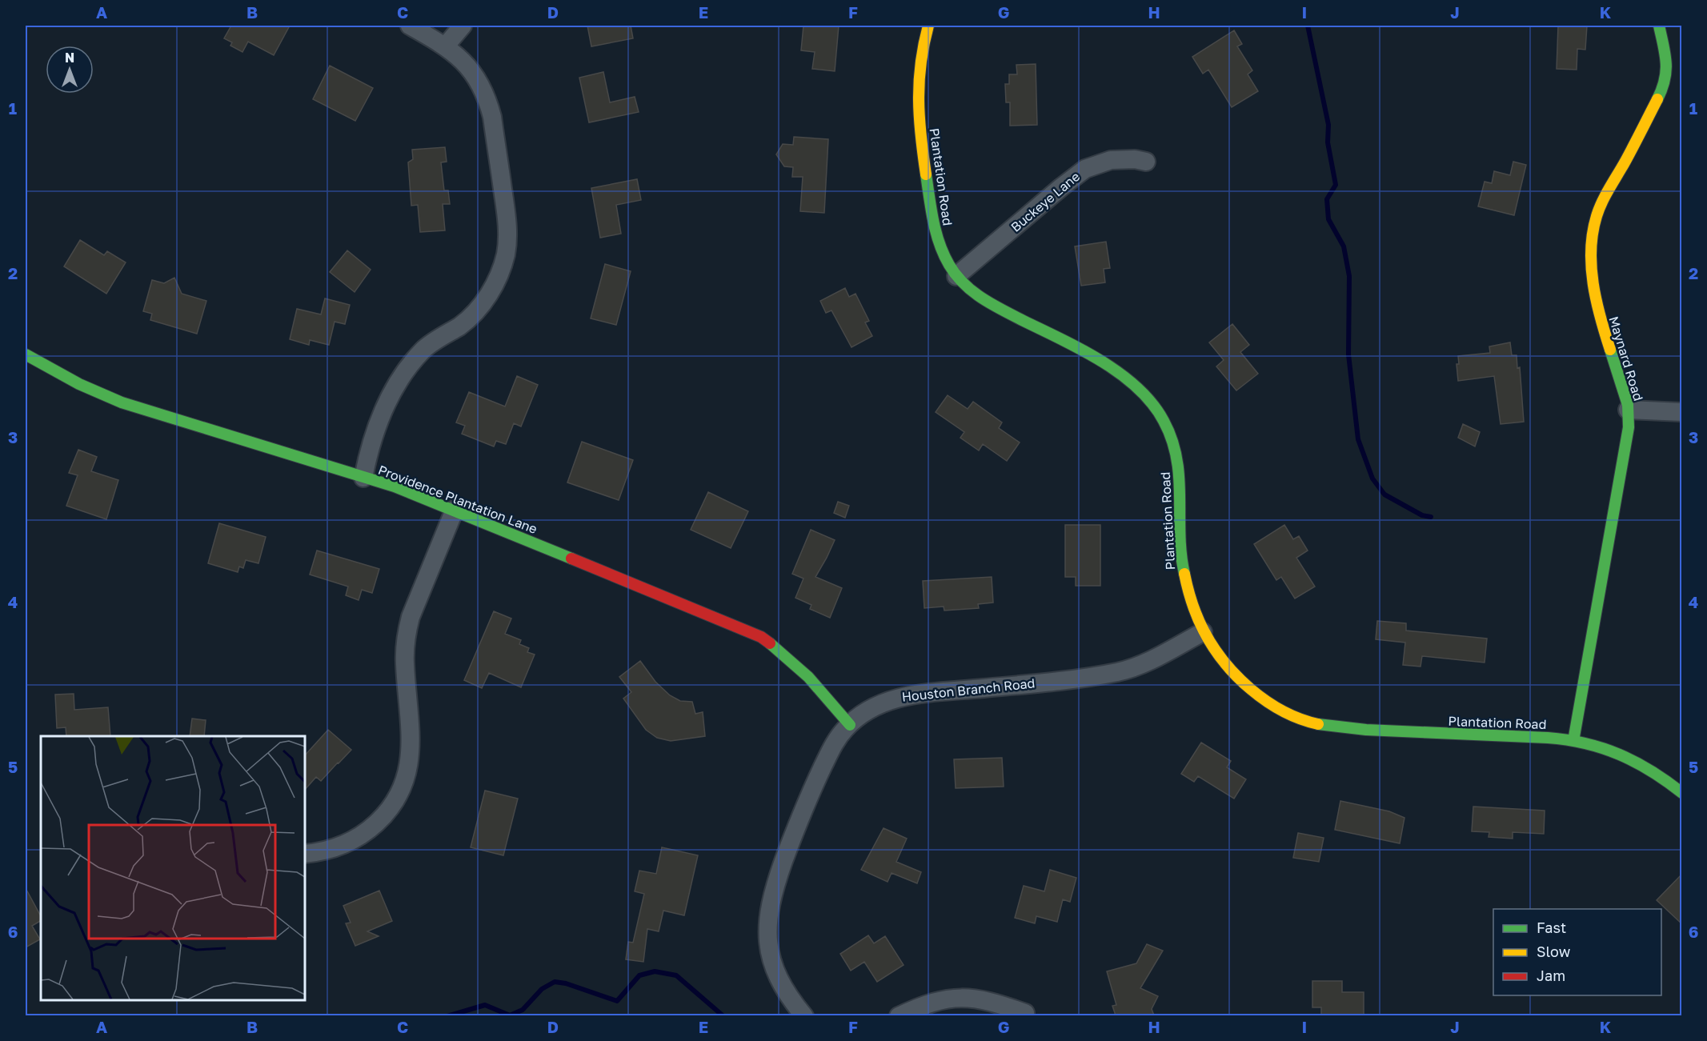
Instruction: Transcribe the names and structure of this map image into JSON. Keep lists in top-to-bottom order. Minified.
{"streets":{"street":["Plantation Road","Buckeye Lane","Maynard Road","Providence Plantation Lane","Houston Branch Road"]},"crossings":[["Plantation Road","Buckeye Lane"],["Plantation Road","Maynard Road"],["Plantation Road","Houston Branch Road"],["Providence Plantation Lane","Houston Branch Road"]],"legend":["Fast","Slow","Jam"],"north":"top","grid":{"columns":["A","B","C","D","E","F","G","H","I","J","K"],"rows":["1","2","3","4","5","6"]}}
